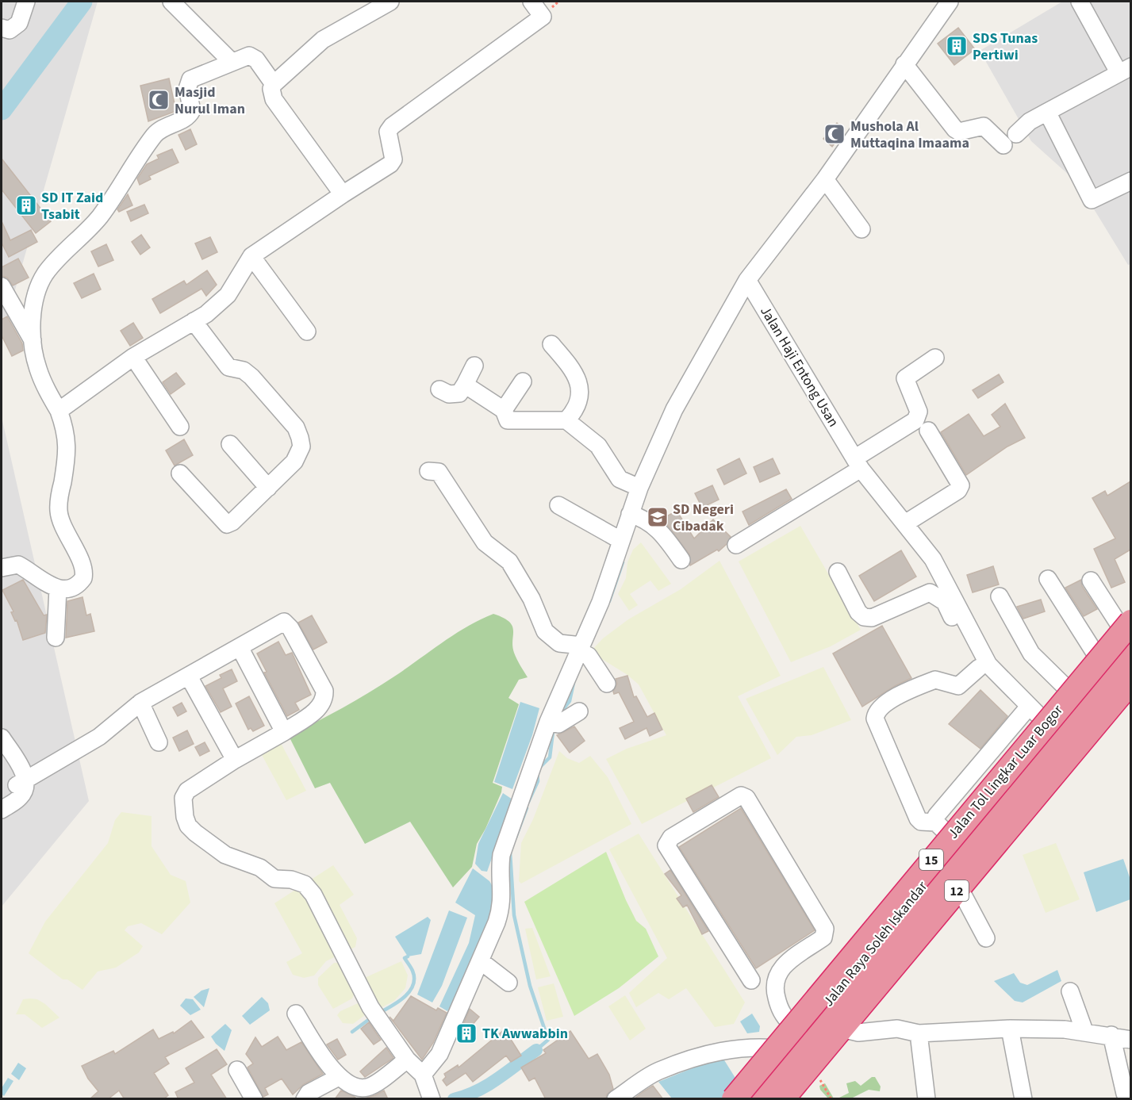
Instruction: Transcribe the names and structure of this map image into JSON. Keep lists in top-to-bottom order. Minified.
{"streets":{"highway":["Jalan Tol Lingkar Luar Bogor","15","12","Jalan Raya Soleh Iskandar"],"street":["Jalan Haji Entong Usan"]},"crossings":[["Jalan Haji Entong Usan","Jalan Raya Soleh Iskandar"],["Jalan Tol Lingkar Luar Bogor","Jalan Raya Soleh Iskandar"]],"places":{"building":["SDS Tunas Pertiwi","SD IT Zaid Tsabit","TK Awwabbin"],"mosque":["Masjid Nurul Iman","Mushola Al Muttaqina Imaama"],"school or university":["SD Negeri Cibadak"]}}
